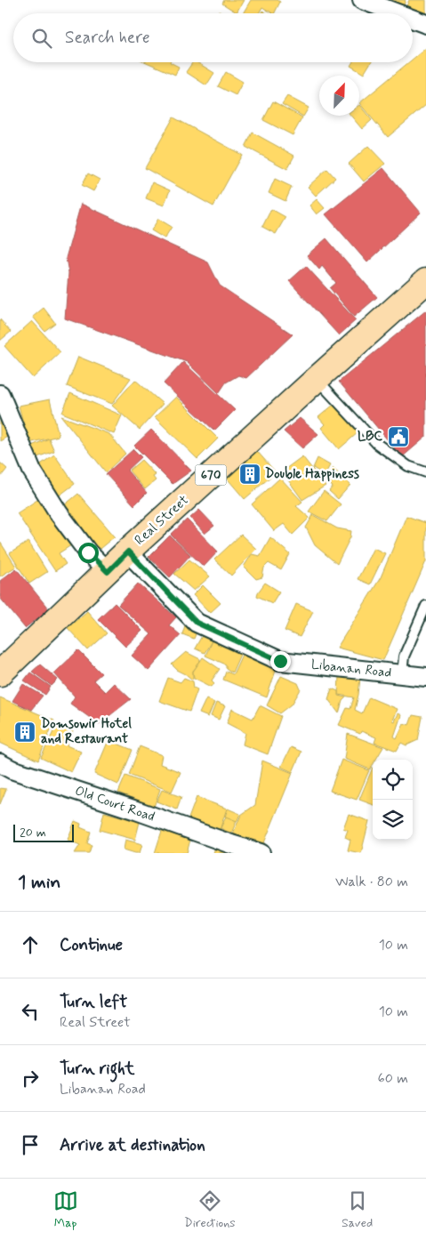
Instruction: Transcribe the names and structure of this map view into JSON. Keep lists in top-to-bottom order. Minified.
{"streets":{"main road":["670","Real Street"],"street":["Libanan Road","Old Court Road"]},"crossings":[["Real Street","Libanan Road"]],"places":{"public building":["LBC"],"building":["Double Happiness","Domsowir Hotel and Restaurant"]},"scale_bar":"20 m","north":"top right","page":{"search":"Search here","scale":"20 m","heading":["1 min","Walk · 80 m"],"list":[["Continue","10 m"],["Turn left","Real Street","10 m"],["Turn right","Libanan Road","60 m"],"Arrive at destination"],"nav":["Map","Directions","Saved"]}}
